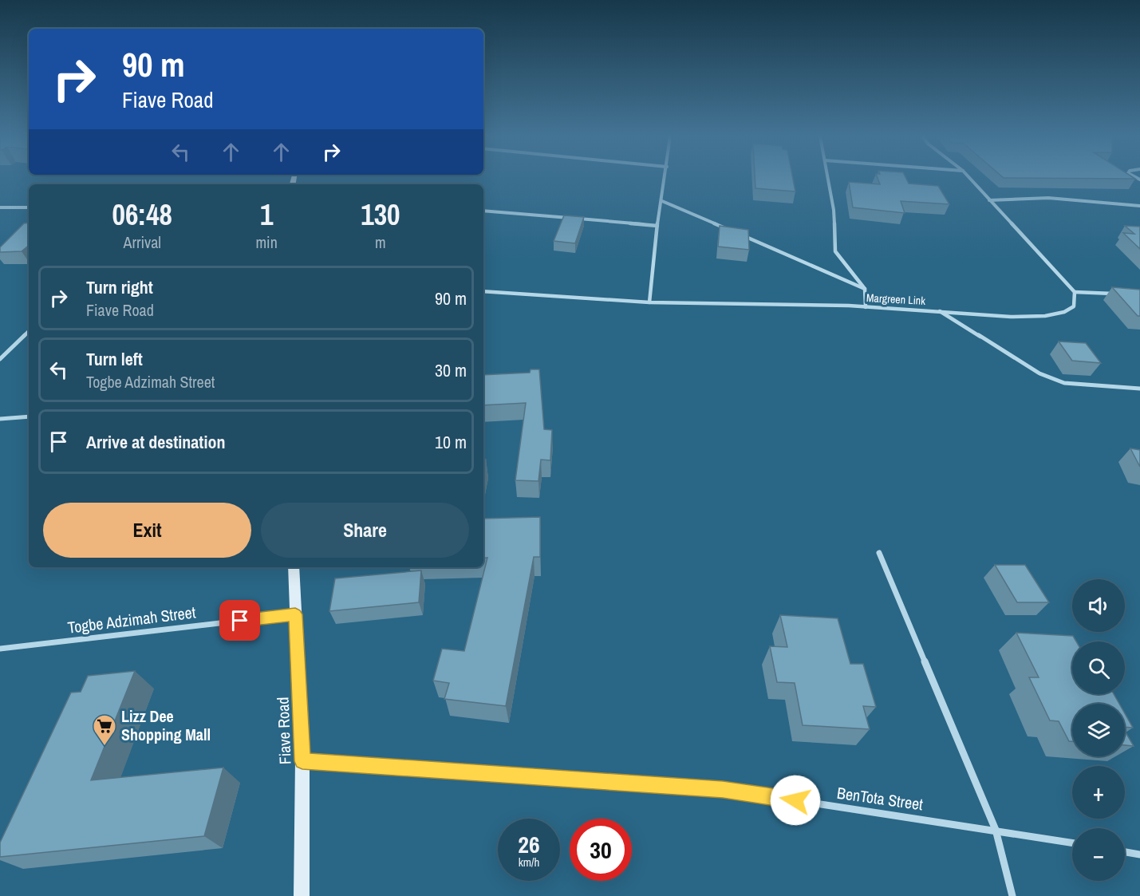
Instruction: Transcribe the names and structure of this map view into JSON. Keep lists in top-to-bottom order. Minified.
{"streets":{"street":["Margreen Link","Togbe Adzimah Street","Fiave Road","BenTota Street"]},"crossings":[["Togbe Adzimah Street","Fiave Road"],["Fiave Road","BenTota Street"]],"places":{"supermarket":["Lizz Dee Shopping Mall"]},"page":{"turn":["90 m","Fiave Road"],"eta":["06:48","Arrival","1","min","130","m"],"list":[{"name":"Turn right","note":"Fiave Road","value":"90 m"},{"name":"Turn left","note":"Togbe Adzimah Street","value":"30 m"},{"name":"Arrive at destination","value":"10 m"}],"buttons":["Exit","Share"],"map_buttons":["+","−"],"speed":"26 km/h","limit":"30"}}
